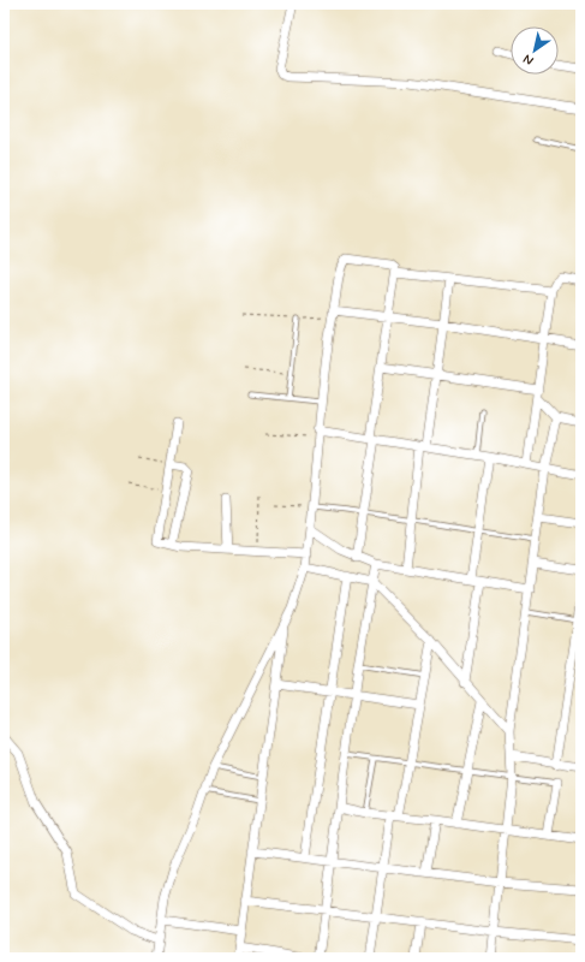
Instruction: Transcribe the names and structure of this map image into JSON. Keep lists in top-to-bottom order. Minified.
{"north":"bottom left"}
